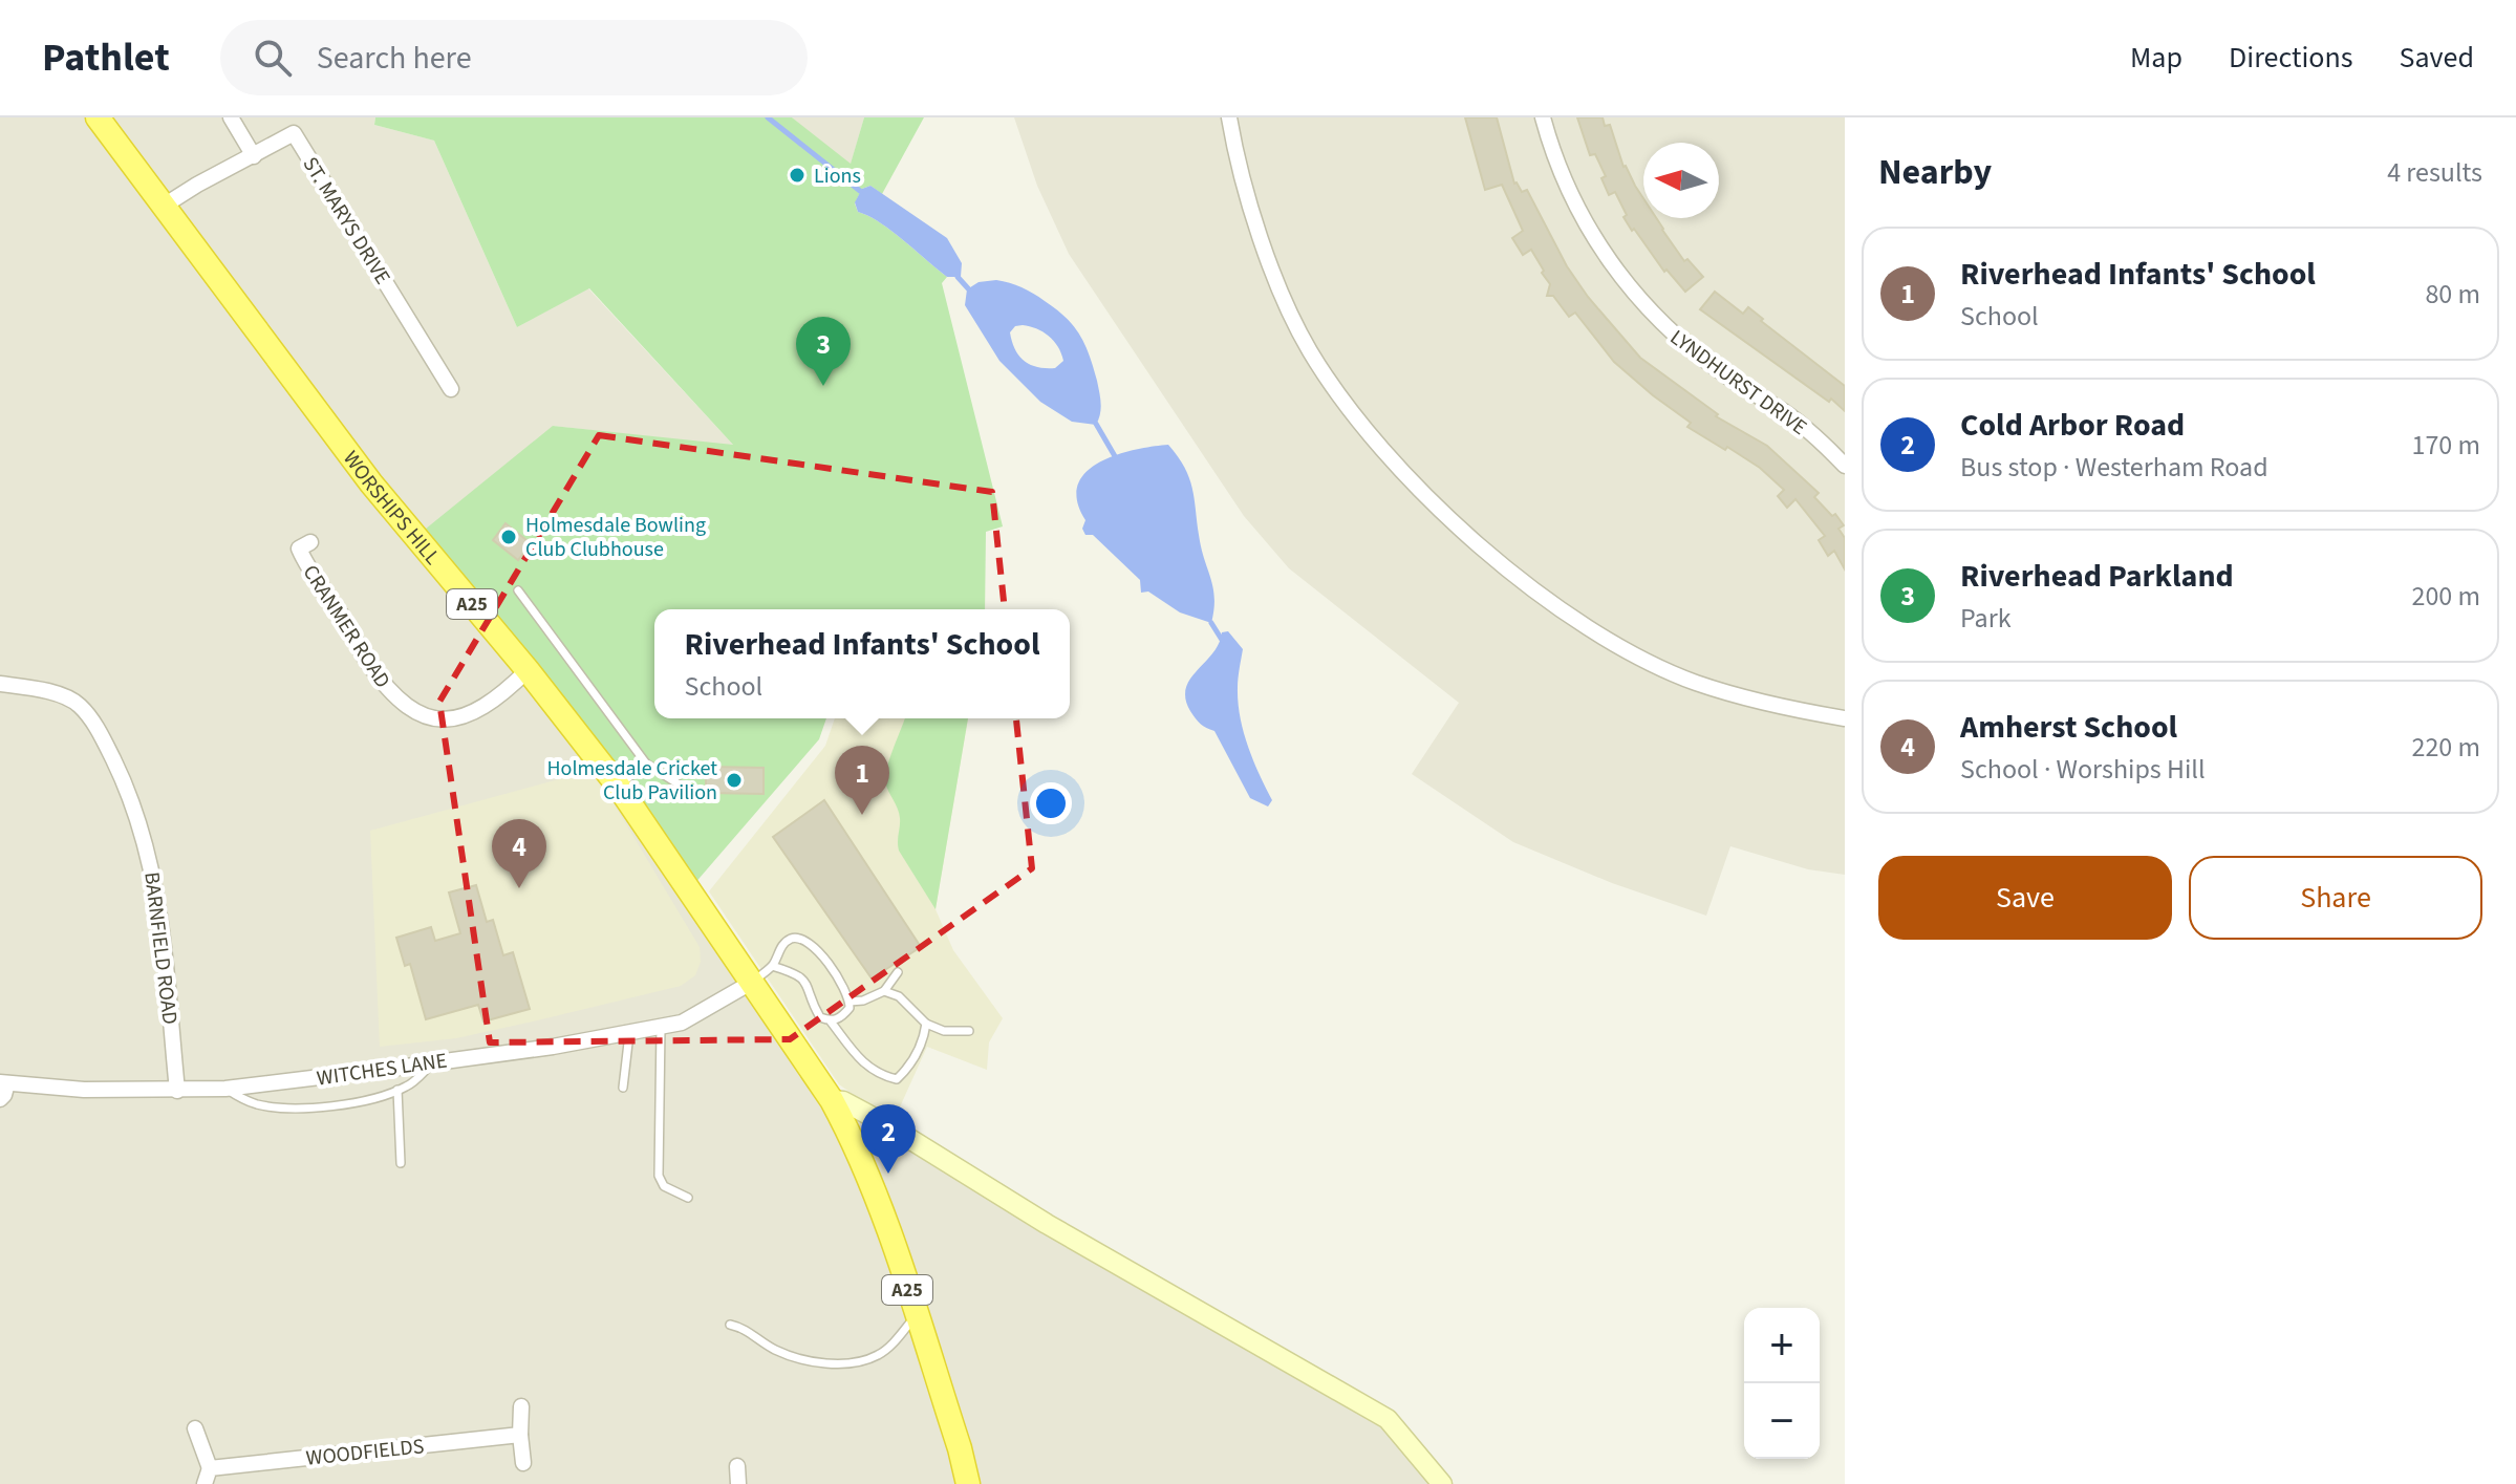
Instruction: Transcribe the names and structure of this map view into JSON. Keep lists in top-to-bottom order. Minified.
{"streets":{"highway":["WORSHIPS HILL","A25"],"street":["ST. MARYS DRIVE","LYNDHURST DRIVE","CRANMER ROAD","BARNFIELD ROAD","WITCHES LANE","WOODFIELDS"]},"crossings":[["ST. MARYS DRIVE","WORSHIPS HILL"],["WORSHIPS HILL","A25"],["WORSHIPS HILL","CRANMER ROAD"],["WORSHIPS HILL","WITCHES LANE"],["BARNFIELD ROAD","WITCHES LANE"]],"places":["Lions","Holmesdale Bowling Club Clubhouse","Holmesdale Cricket Club Pavilion"],"north":"left","page":{"header":"Pathlet","search":"Search here","nav":["Map","Directions","Saved"],"heading":["Nearby","4 results"],"list":[{"mark":"1","name":"Riverhead Infants' School","note":"School","value":"80 m"},{"mark":"2","name":"Cold Arbor Road","note":"Bus stop · Westerham Road","value":"170 m"},{"mark":"3","name":"Riverhead Parkland","note":"Park","value":"200 m"},{"mark":"4","name":"Amherst School","note":"School · Worships Hill","value":"220 m"}],"pins":["3","1","4","2"],"popup":["Riverhead Infants' School","School"],"buttons":["Save","Share"],"map_buttons":["+","−"]}}
